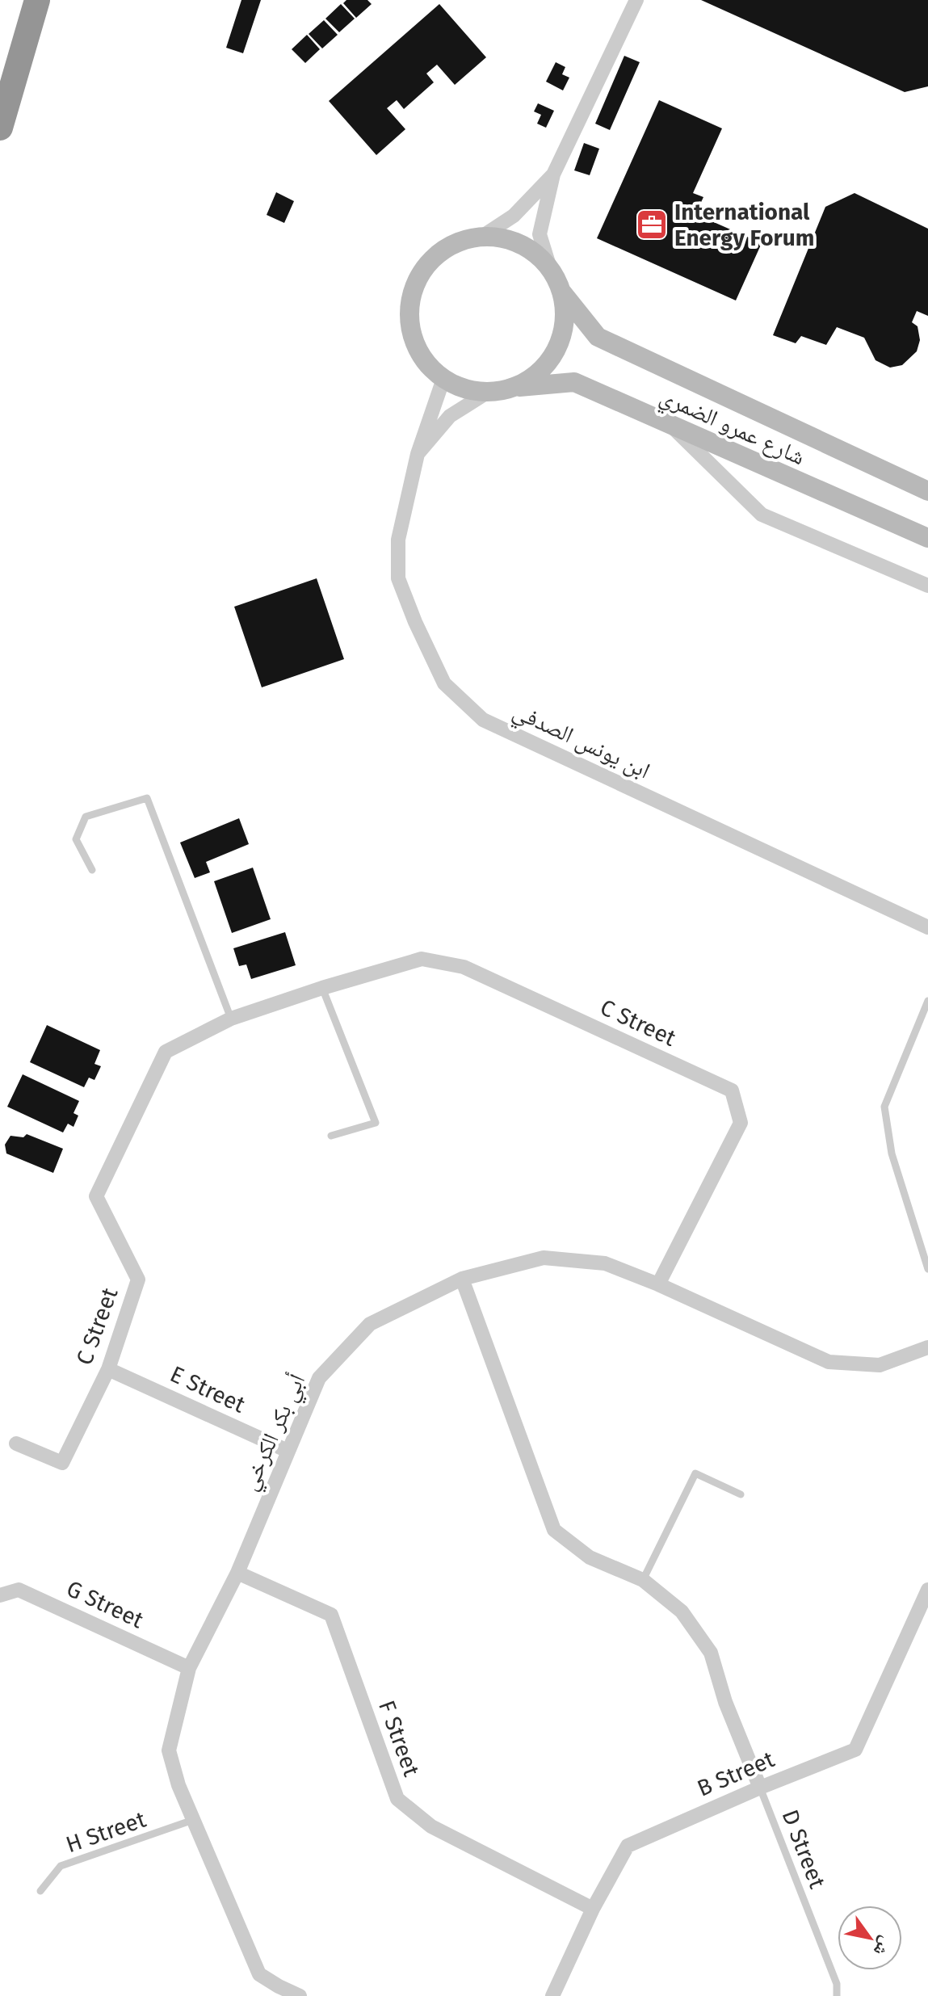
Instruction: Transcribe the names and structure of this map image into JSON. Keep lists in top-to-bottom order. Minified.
{"streets":{"street":["شارع عمرو الضمري","ابن يونس الصدفي","C Street","E Street","أبي بكر الكرخي","G Street","F Street","B Street"],"lane":["H Street","D Street"]},"crossings":[["شارع عمرو الضمري","ابن يونس الصدفي"],["C Street","E Street"],["C Street","أبي بكر الكرخي"],["E Street","أبي بكر الكرخي"],["أبي بكر الكرخي","G Street"],["أبي بكر الكرخي","F Street"],["أبي بكر الكرخي","H Street"],["F Street","B Street"],["B Street","D Street"]],"places":{"office":["International Energy Forum"]},"north":"bottom right"}
